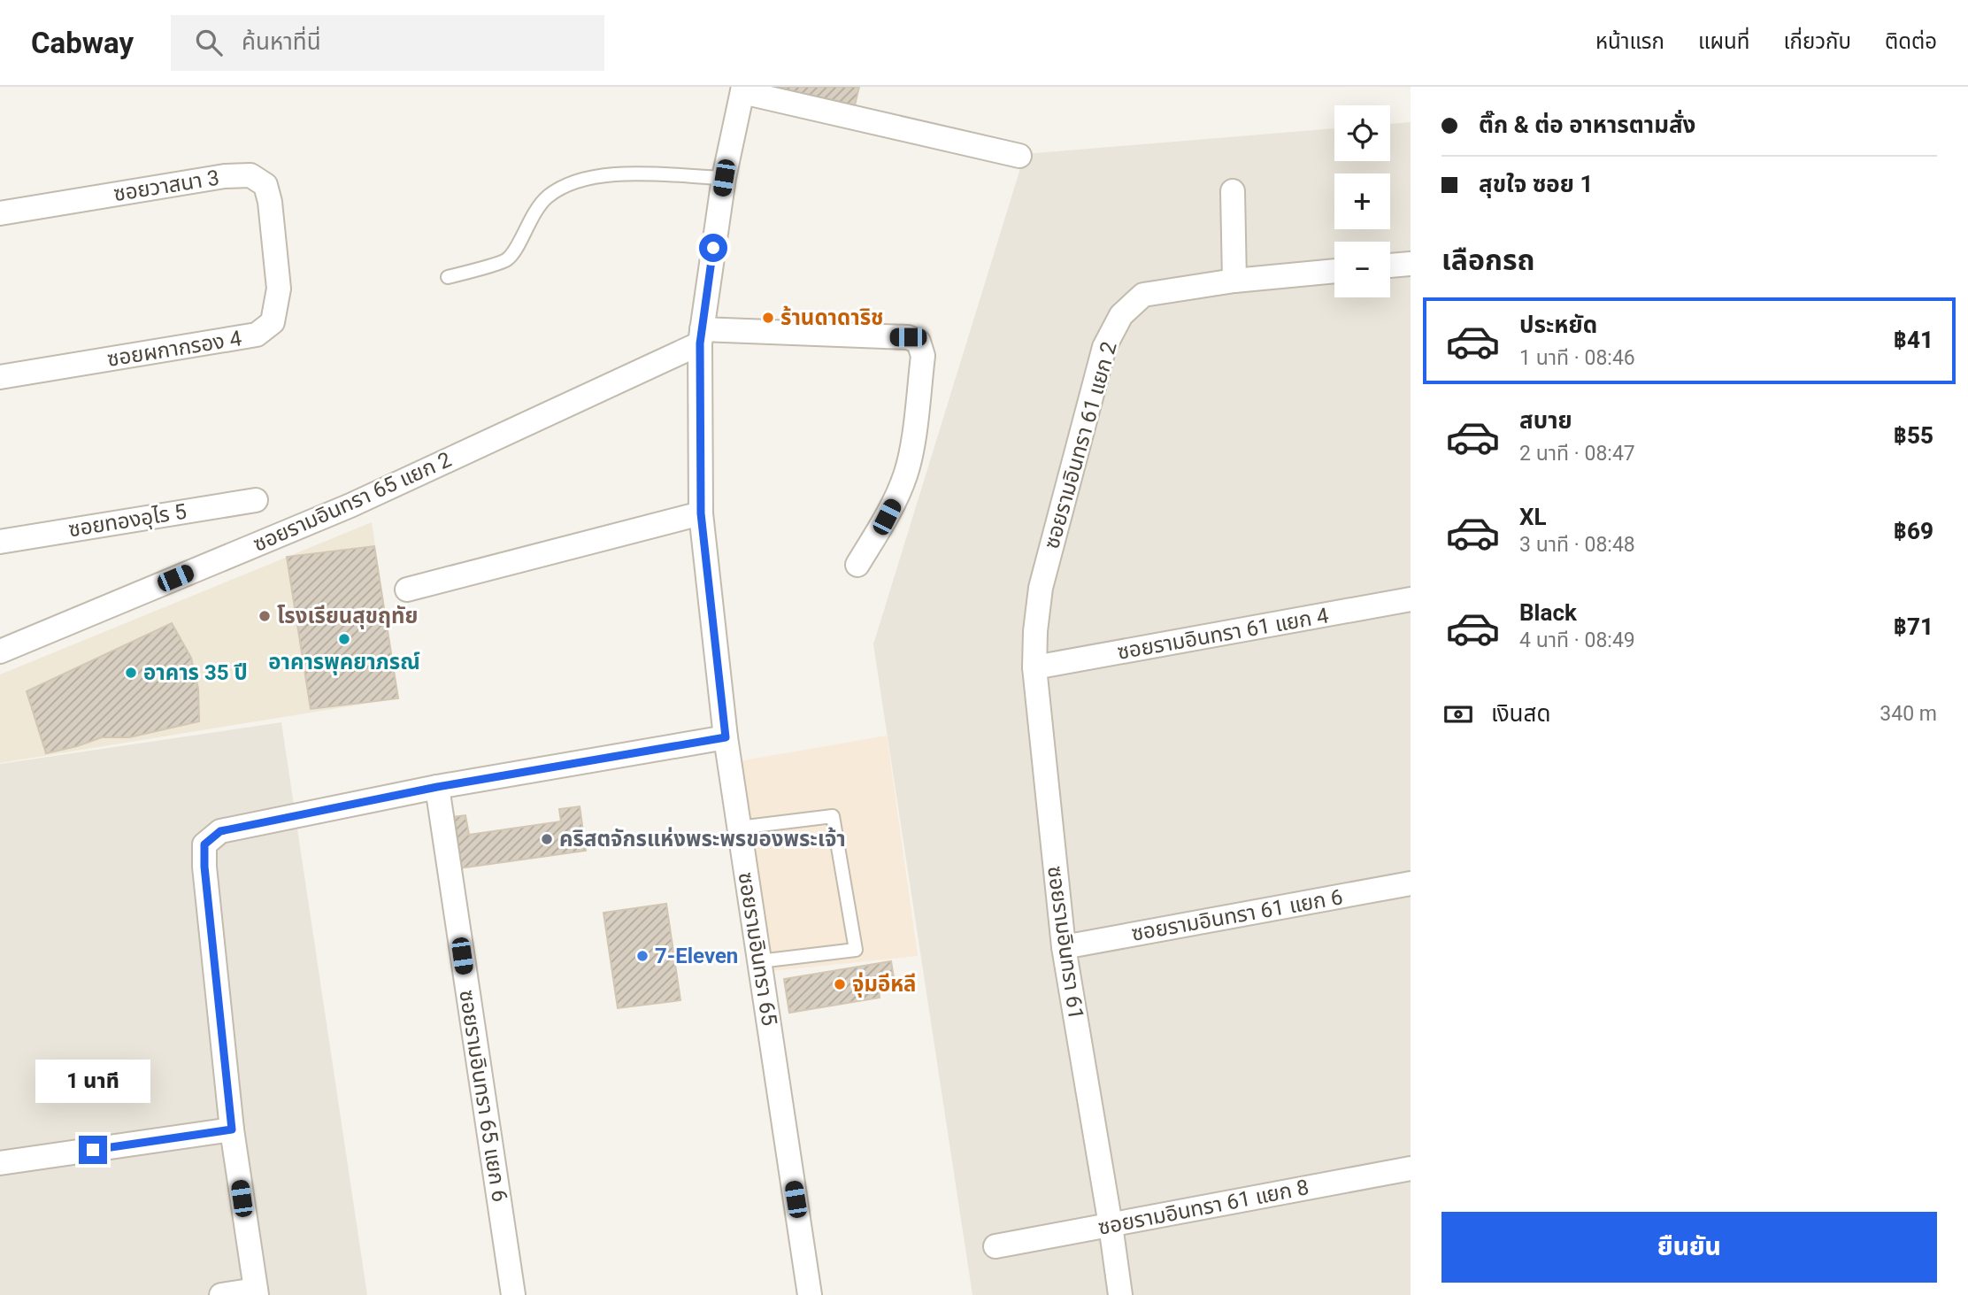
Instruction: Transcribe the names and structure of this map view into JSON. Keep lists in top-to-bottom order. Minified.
{"streets":{"street":["ซอยวาสนา 3","ซอยผกากรอง 4","ซอยรามอินทรา 61 แยก 2","ซอยรามอินทรา 65 แยก 2","ซอยทองอุไร 5","ซอยรามอินทรา 61 แยก 4","ซอยรามอินทรา 61 แยก 6","ซอยรามอินทรา 61","ซอยรามอินทรา 65","ซอยรามอินทรา 65 แยก 6","ซอยรามอินทรา 61 แยก 8"]},"crossings":[["ซอยวาสนา 3","ซอยผกากรอง 4"],["ซอยรามอินทรา 61 แยก 2","ซอยรามอินทรา 61"],["ซอยรามอินทรา 65 แยก 2","ซอยรามอินทรา 65"],["ซอยรามอินทรา 61 แยก 4","ซอยรามอินทรา 61"],["ซอยรามอินทรา 61 แยก 6","ซอยรามอินทรา 61"],["ซอยรามอินทรา 61","ซอยรามอินทรา 61 แยก 8"]],"places":["ร้านดาดาริช","โรงเรียนสุขฤทัย","อาคารพุคยาภรณ์","อาคาร 35 ปี","คริสตจักรแห่งพระพรของพระเจ้า","7-Eleven","จุ่มอีหลี"],"page":{"header":"Cabway","search":"ค้นหาที่นี่","nav":["หน้าแรก","แผนที่","เกี่ยวกับ","ติดต่อ"],"banner":["ติ๊ก & ต่อ อาหารตามสั่ง","สุขใจ ซอย 1"],"map_buttons":["+","−"],"heading":"เลือกรถ","list":[{"name":"ประหยัด","note":"1 นาที · 08:46","value":"฿41"},{"name":"สบาย","note":"2 นาที · 08:47","value":"฿55"},{"name":"XL","note":"3 นาที · 08:48","value":"฿69"},{"name":"Black","note":"4 นาที · 08:49","value":"฿71"}],"pay":["เงินสด","340 m"],"bubble":"1 นาที","buttons":"ยืนยัน"}}
